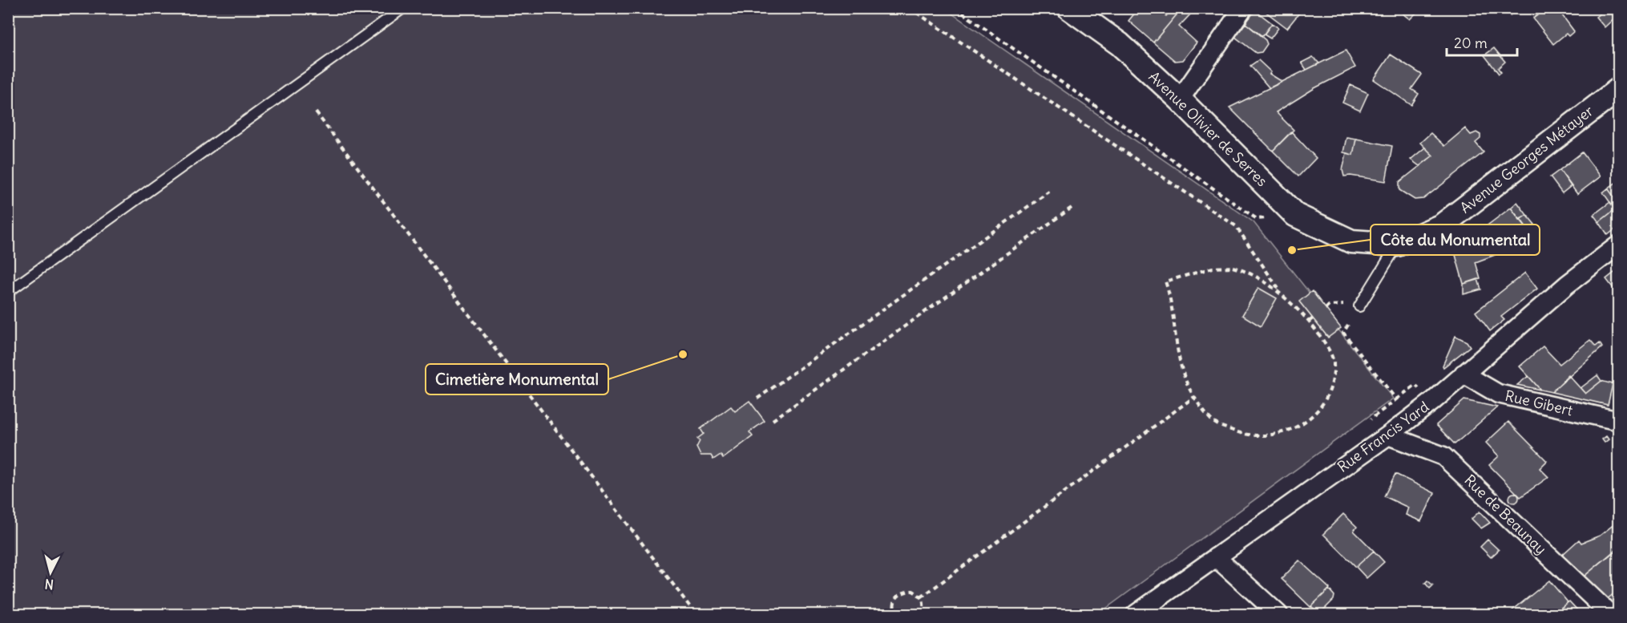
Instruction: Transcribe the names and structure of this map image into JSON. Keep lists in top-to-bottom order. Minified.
{"streets":{"street":["Avenue Olivier de Serres","Avenue Georges Métayer","Rue Gibert","Rue Francis Yard","Rue de Beaunay"]},"crossings":[["Avenue Olivier de Serres","Avenue Georges Métayer"],["Rue Gibert","Rue Francis Yard"],["Rue Francis Yard","Rue de Beaunay"]],"places":["Côte du Monumental","Cimetière Monumental"],"scale_bar":"20 m","north":"bottom"}
